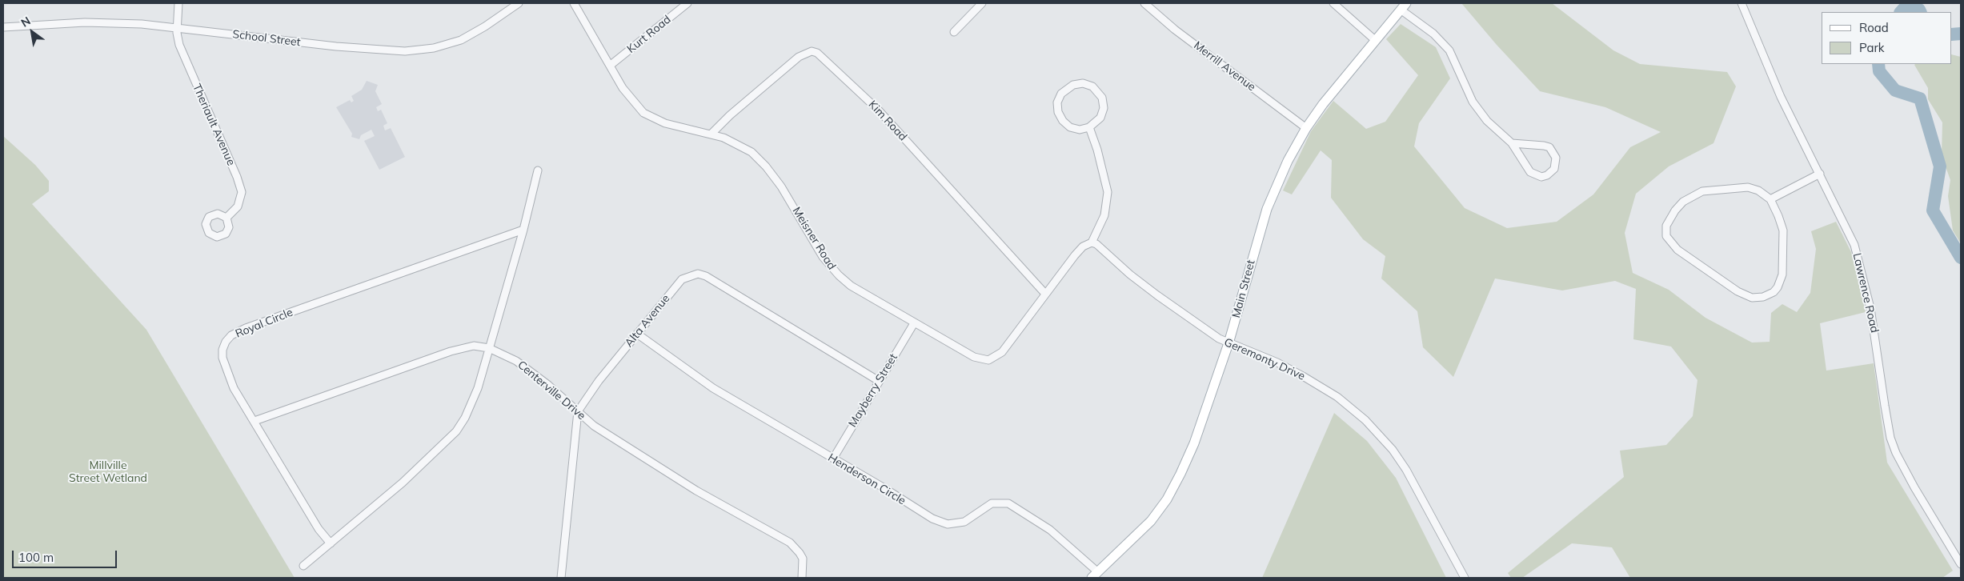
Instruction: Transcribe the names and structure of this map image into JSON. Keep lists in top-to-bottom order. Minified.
{"streets":{"main road":["Main Street"],"street":["Kurt Road","School Street","Merrill Avenue","Kim Road","Theriault Avenue","Meisner Road","Lawrence Road","Alta Avenue","Royal Circle","Geremonty Drive","Centerville Drive","Mayberry Street","Henderson Circle"]},"crossings":[["Kurt Road","Meisner Road"],["School Street","Theriault Avenue"],["Merrill Avenue","Main Street"],["Kim Road","Meisner Road"],["Meisner Road","Geremonty Drive"],["Meisner Road","Mayberry Street"],["Main Street","Geremonty Drive"],["Main Street","Henderson Circle"],["Alta Avenue","Centerville Drive"],["Alta Avenue","Mayberry Street"],["Alta Avenue","Henderson Circle"],["Royal Circle","Centerville Drive"],["Mayberry Street","Henderson Circle"]],"parks":["Millville Street Wetland"],"legend":["Road","Park"],"scale_bar":"100 m","north":"top left"}
